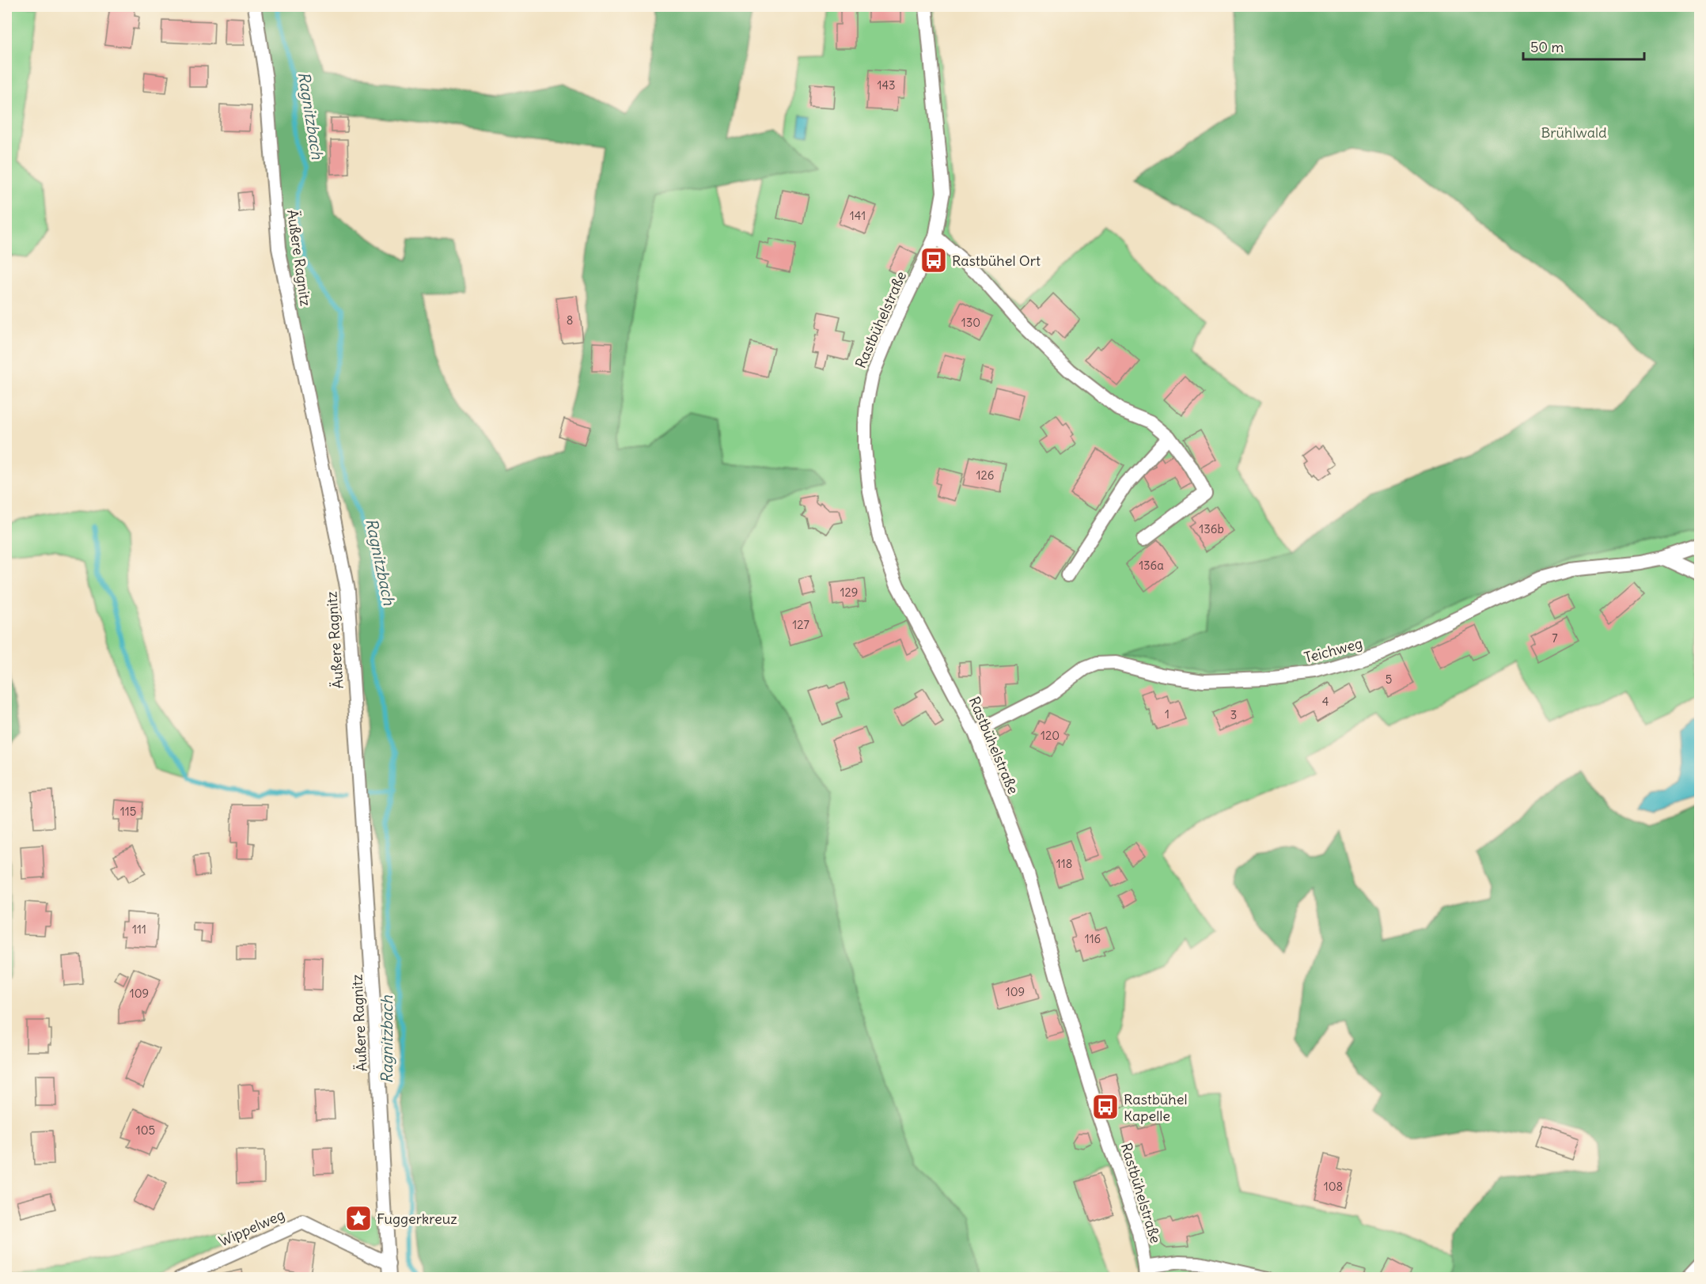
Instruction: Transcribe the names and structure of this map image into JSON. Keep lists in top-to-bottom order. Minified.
{"streets":{"street":["Äußere Ragnitz","Rastbühelstraße","Teichweg","Wippelweg"]},"crossings":[["Äußere Ragnitz","Wippelweg"],["Rastbühelstraße","Teichweg"]],"water":["Ragnitzbach"],"parks":["Brühlwald"],"places":{"bus stop":["Rastbühel Ort","Rastbühel Kapelle"],"place":["Fuggerkreuz"]},"house_numbers":["143","141","8","130","126","136b","136a","129","127","7","5","4","1","3","120","115","118","111","116","109","109","105","108"],"scale_bar":"50 m"}
